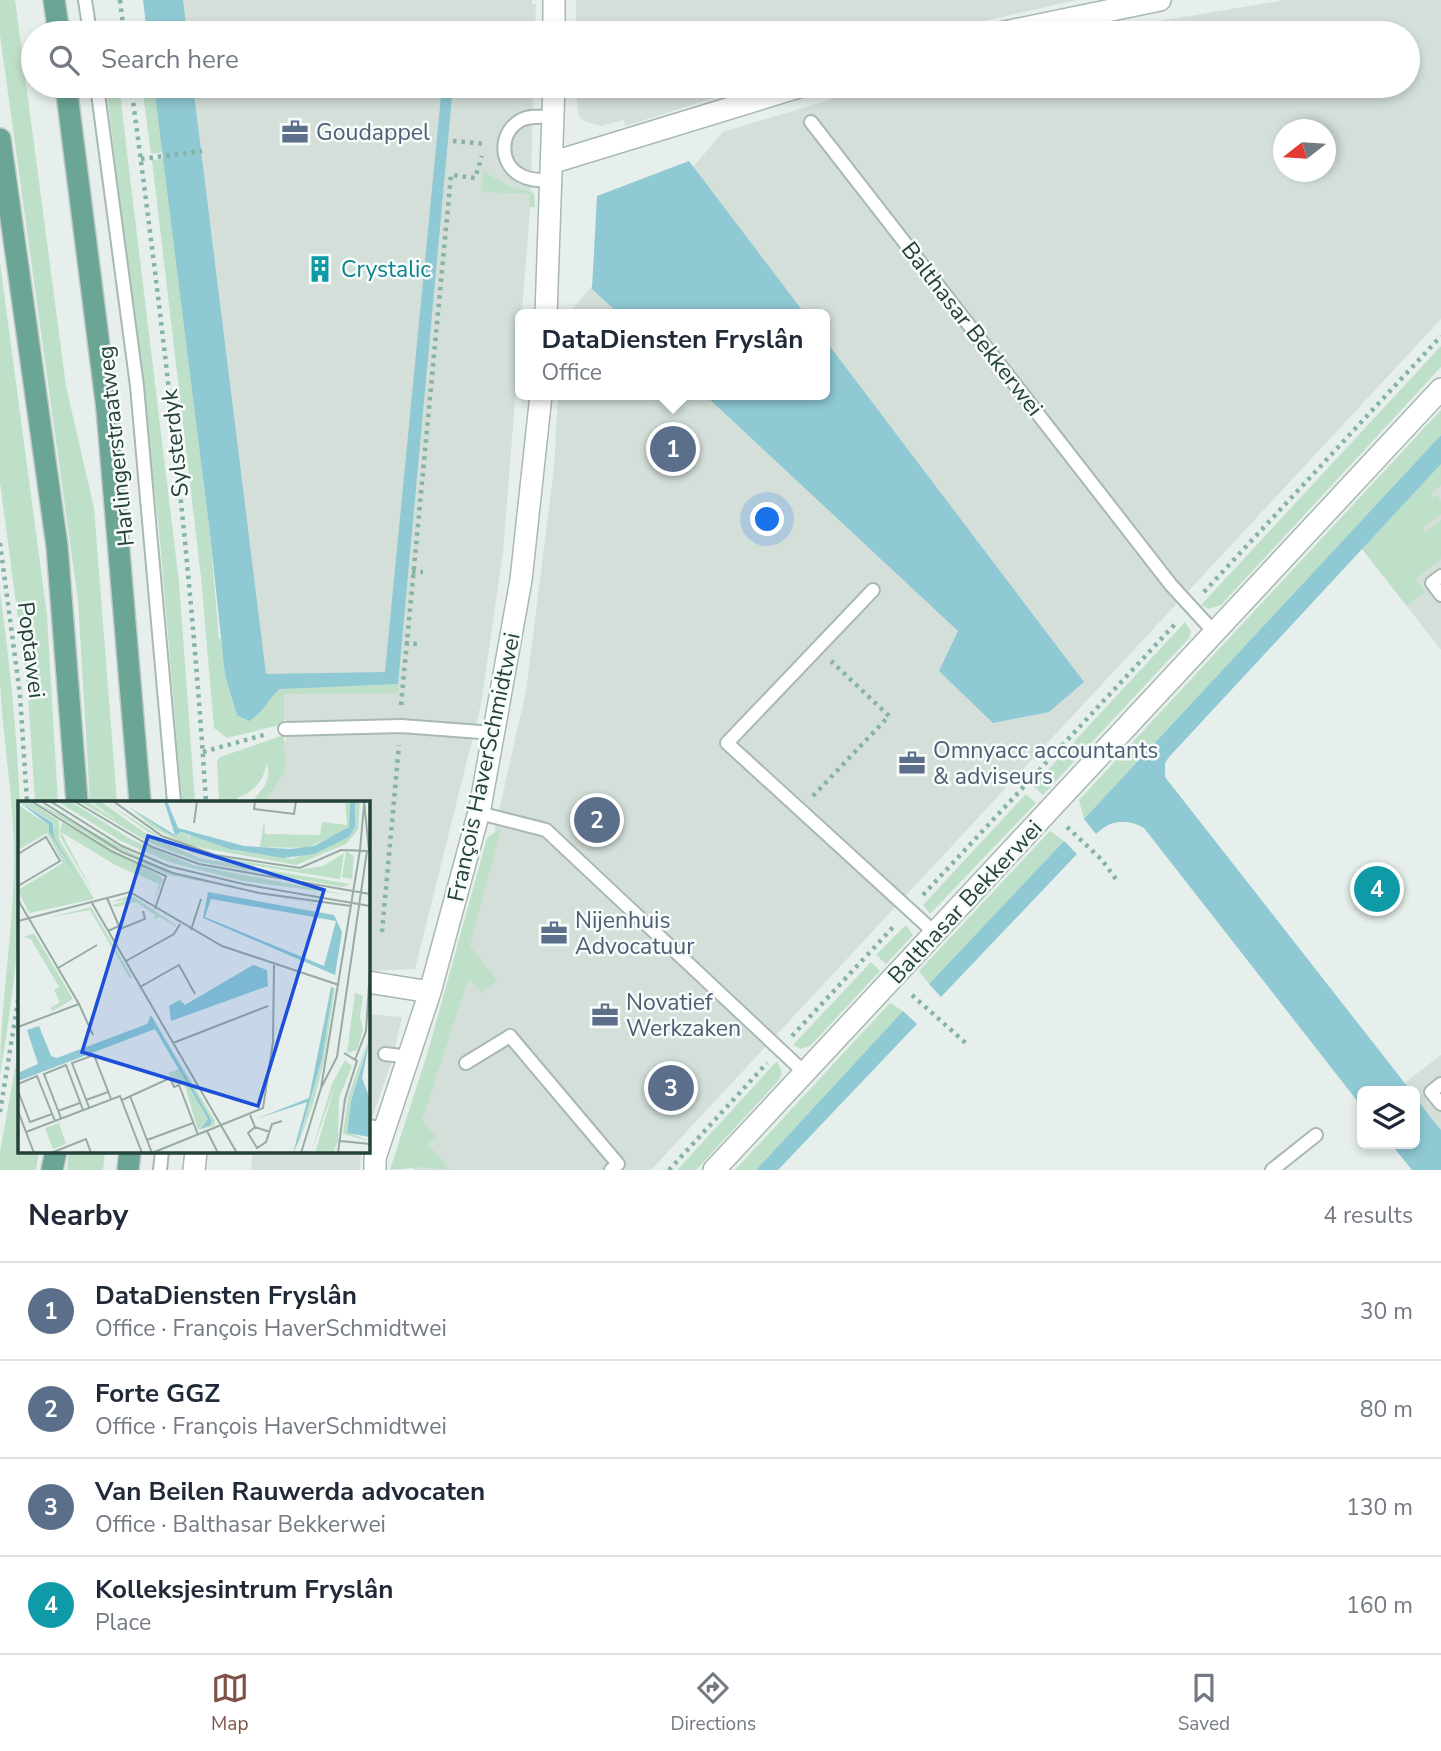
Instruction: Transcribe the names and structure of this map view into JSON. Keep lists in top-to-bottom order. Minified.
{"streets":{"main road":["Harlingerstraatweg"],"street":["Balthasar Bekkerwei","François HaverSchmidtwei"],"path":["Sylsterdyk","Poptawei"]},"places":{"office":["Goudappel","Omnyacc accountants & adviseurs","Nijenhuis Advocatuur","Novatief Werkzaken"],"building":["Crystalic"]},"north":"left","page":{"search":"Search here","popup":["DataDiensten Fryslân","Office"],"pins":["1","2","4","3"],"heading":["Nearby","4 results"],"list":[{"mark":"1","name":"DataDiensten Fryslân","note":"Office · François HaverSchmidtwei","value":"30 m"},{"mark":"2","name":"Forte GGZ","note":"Office · François HaverSchmidtwei","value":"80 m"},{"mark":"3","name":"Van Beilen Rauwerda advocaten","note":"Office · Balthasar Bekkerwei","value":"130 m"},{"mark":"4","name":"Kolleksjesintrum Fryslân","note":"Place","value":"160 m"}],"nav":["Map","Directions","Saved"]}}
